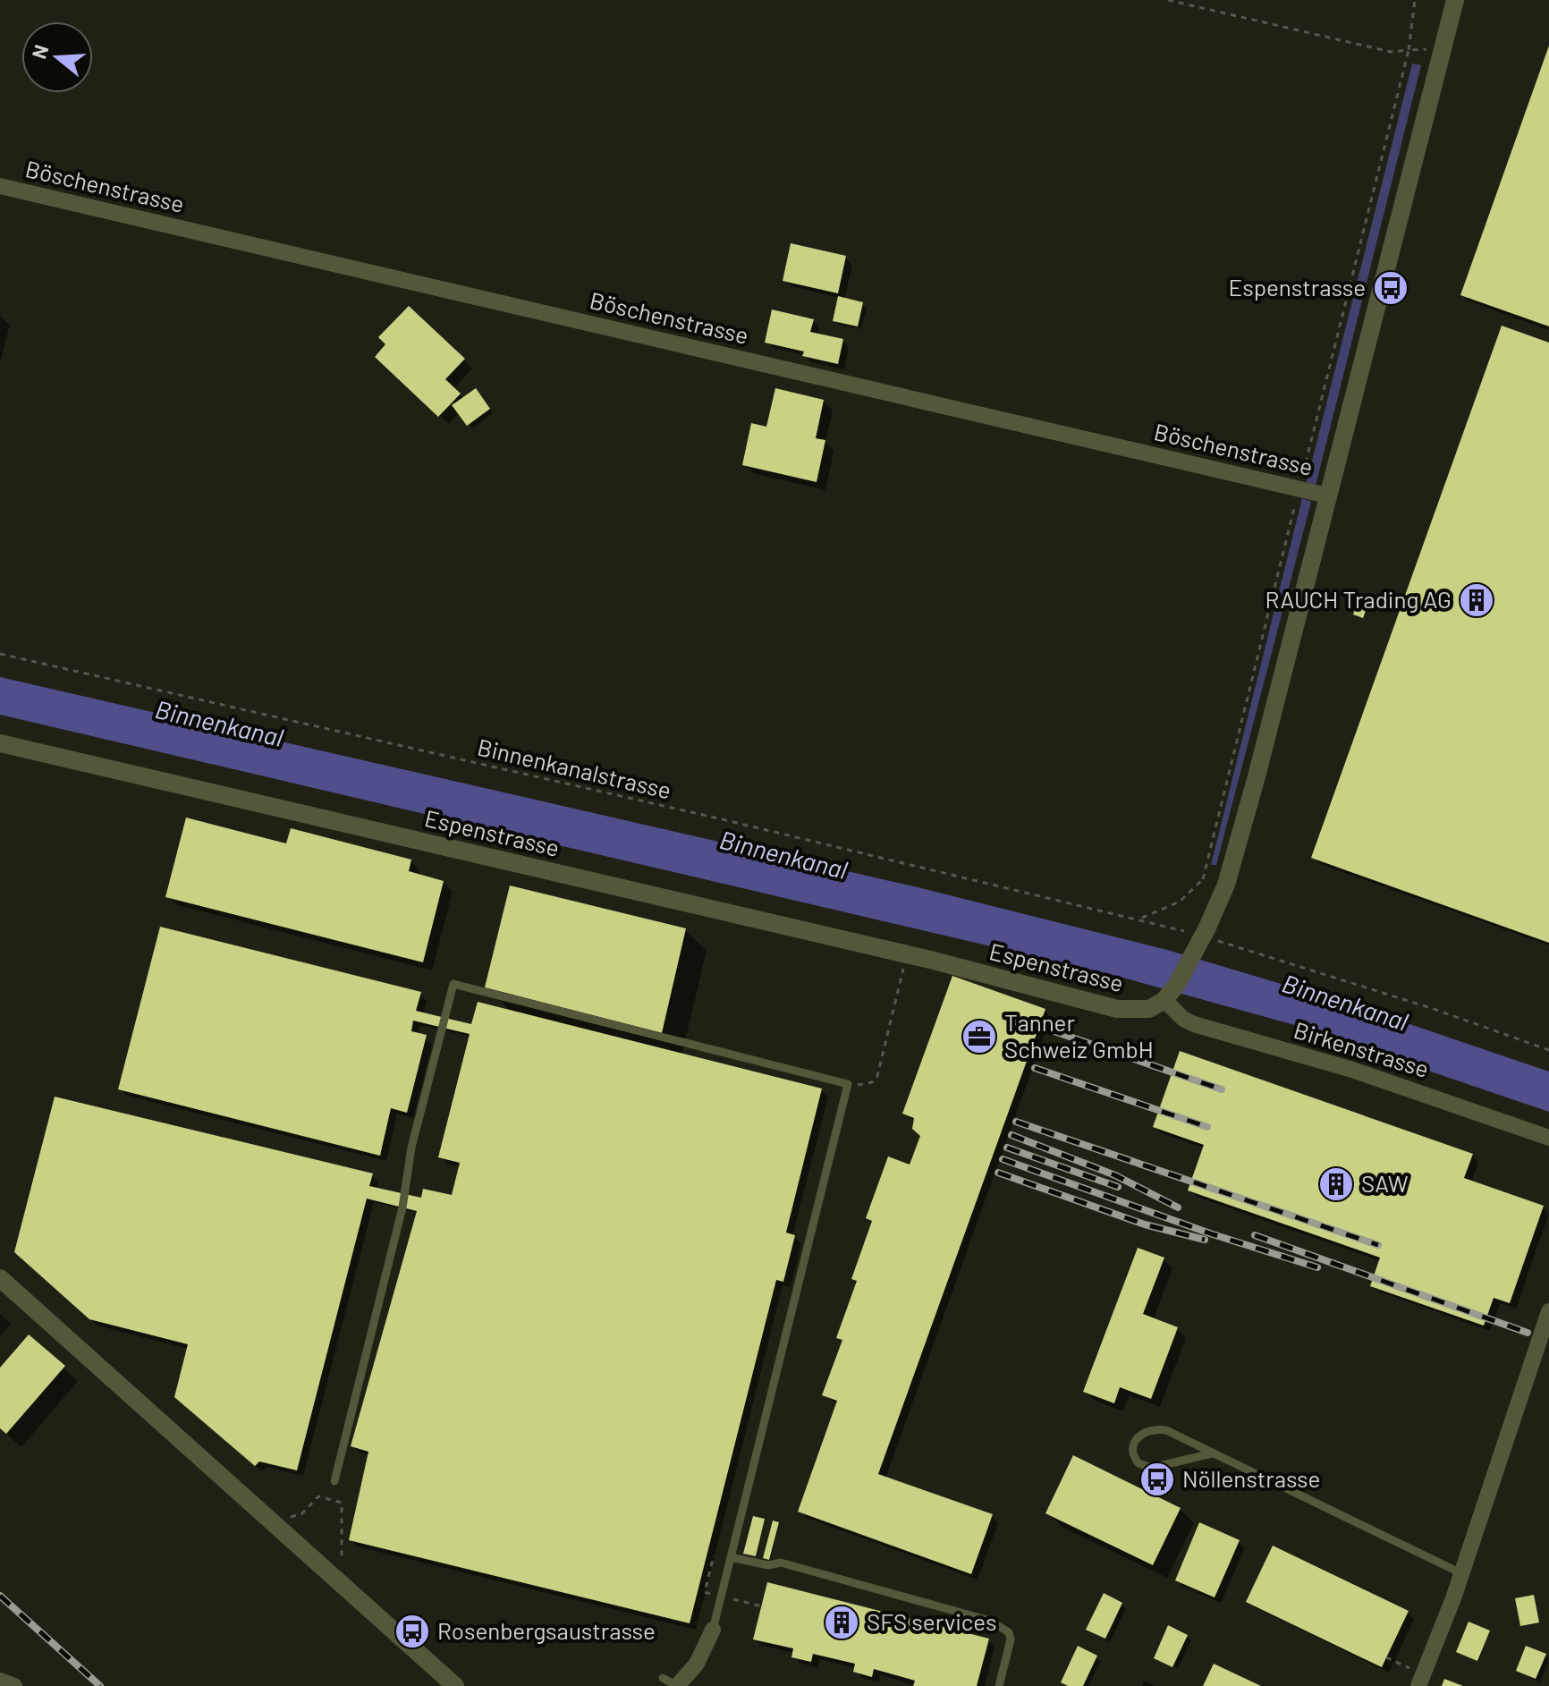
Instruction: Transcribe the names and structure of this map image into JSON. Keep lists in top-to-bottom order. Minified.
{"streets":{"street":["Böschenstrasse","Espenstrasse","Birkenstrasse"],"path":["Binnenkanalstrasse"]},"crossings":[["Espenstrasse","Birkenstrasse"]],"water":["Binnenkanal"],"places":{"bus stop":["Espenstrasse","Nöllenstrasse","Rosenbergsaustrasse"],"building":["RAUCH Trading AG","SAW","SFS services"],"office":["Tanner Schweiz GmbH"]},"north":"left"}
